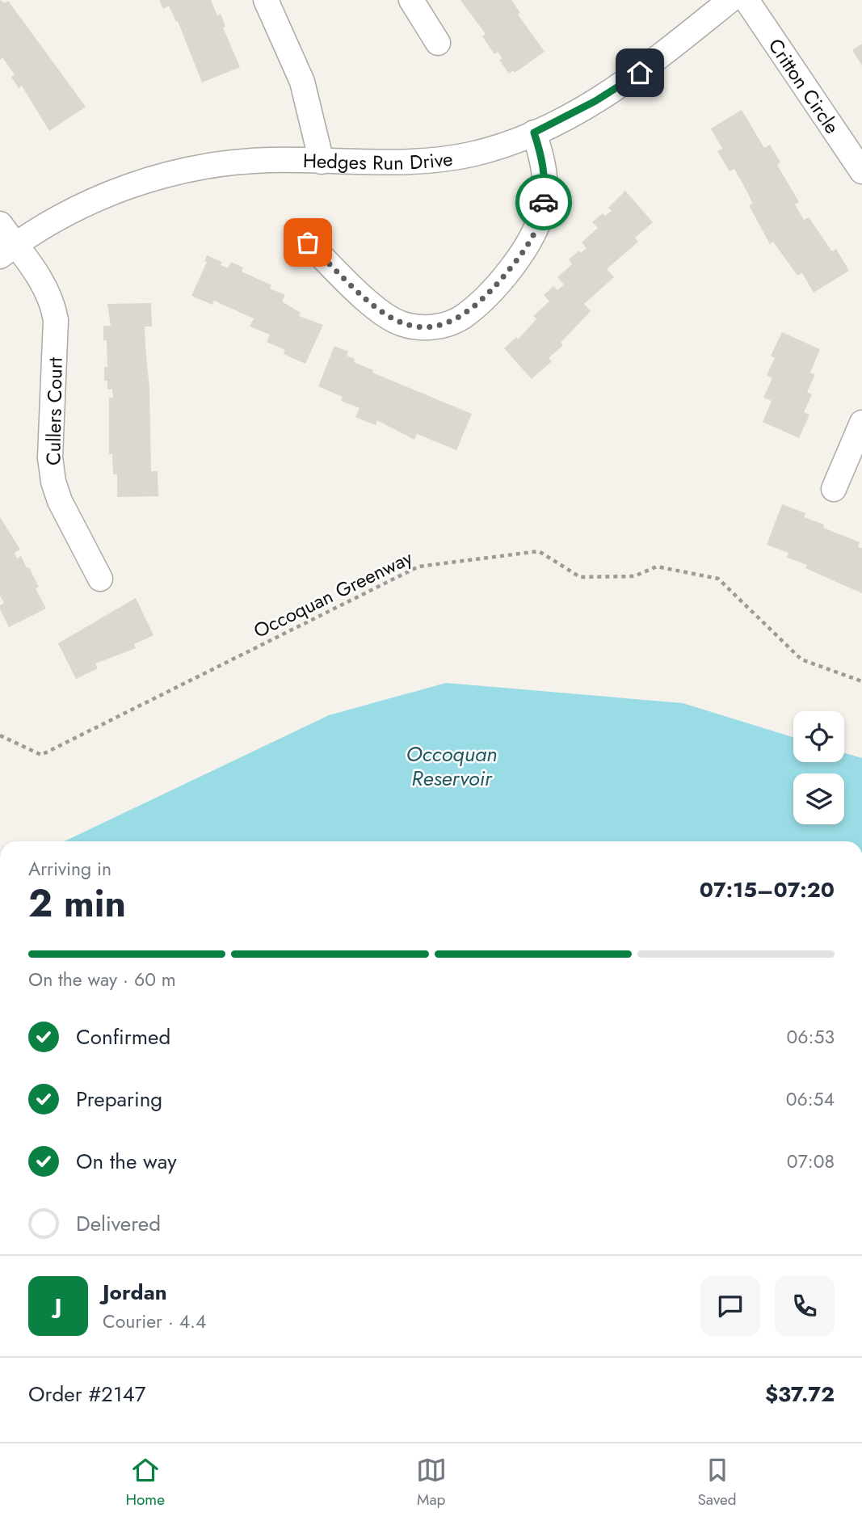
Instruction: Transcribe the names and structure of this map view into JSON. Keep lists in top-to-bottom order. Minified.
{"streets":{"street":["Critton Circle","Hedges Run Drive","Cullers Court"],"path":["Occoquan Greenway"]},"crossings":[["Hedges Run Drive","Cullers Court"]],"water":["Occoquan Reservoir"],"page":{"heading":["2 min","Arriving in","07:15–07:20"],"panel":["Jordan","Courier · 4.4","Order #2147","$37.72"],"bar":"On the way · 60 m","list":[["Confirmed","06:53"],["Preparing","06:54"],["On the way","07:08"],"Delivered"],"round":"J","tabs":["Home","Map","Saved"]}}
